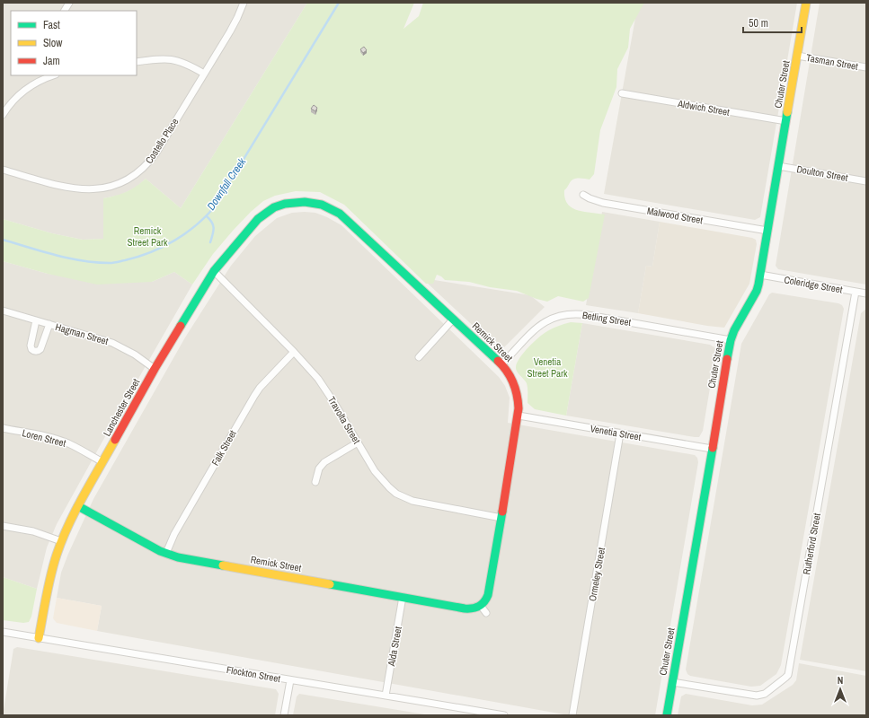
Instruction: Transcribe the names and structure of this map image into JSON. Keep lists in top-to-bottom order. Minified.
{"streets":{"street":["Tasman Street","Chuter Street","Aldwich Street","Costello Place","Doulton Street","Malwood Street","Coleridge Street","Betling Street","Hagman Street","Remick Street","Lanchester Street","Travolta Street","Venetia Street","Loren Street","Falk Street","Rutherford Street","Ormeley Street","Alda Street","Flockton Street"]},"crossings":[["Tasman Street","Chuter Street"],["Chuter Street","Aldwich Street"],["Chuter Street","Doulton Street"],["Chuter Street","Malwood Street"],["Chuter Street","Coleridge Street"],["Chuter Street","Betling Street"],["Chuter Street","Venetia Street"],["Chuter Street","Rutherford Street"],["Coleridge Street","Rutherford Street"],["Betling Street","Remick Street"],["Hagman Street","Lanchester Street"],["Remick Street","Lanchester Street"],["Remick Street","Travolta Street"],["Remick Street","Venetia Street"],["Remick Street","Falk Street"],["Remick Street","Alda Street"],["Lanchester Street","Travolta Street"],["Lanchester Street","Loren Street"],["Lanchester Street","Flockton Street"],["Travolta Street","Falk Street"],["Venetia Street","Ormeley Street"],["Alda Street","Flockton Street"]],"water":["Downfall Creek"],"parks":["Remick Street Park","Venetia Street Park"],"legend":["Fast","Slow","Jam"],"scale_bar":"50 m","north":"top"}
